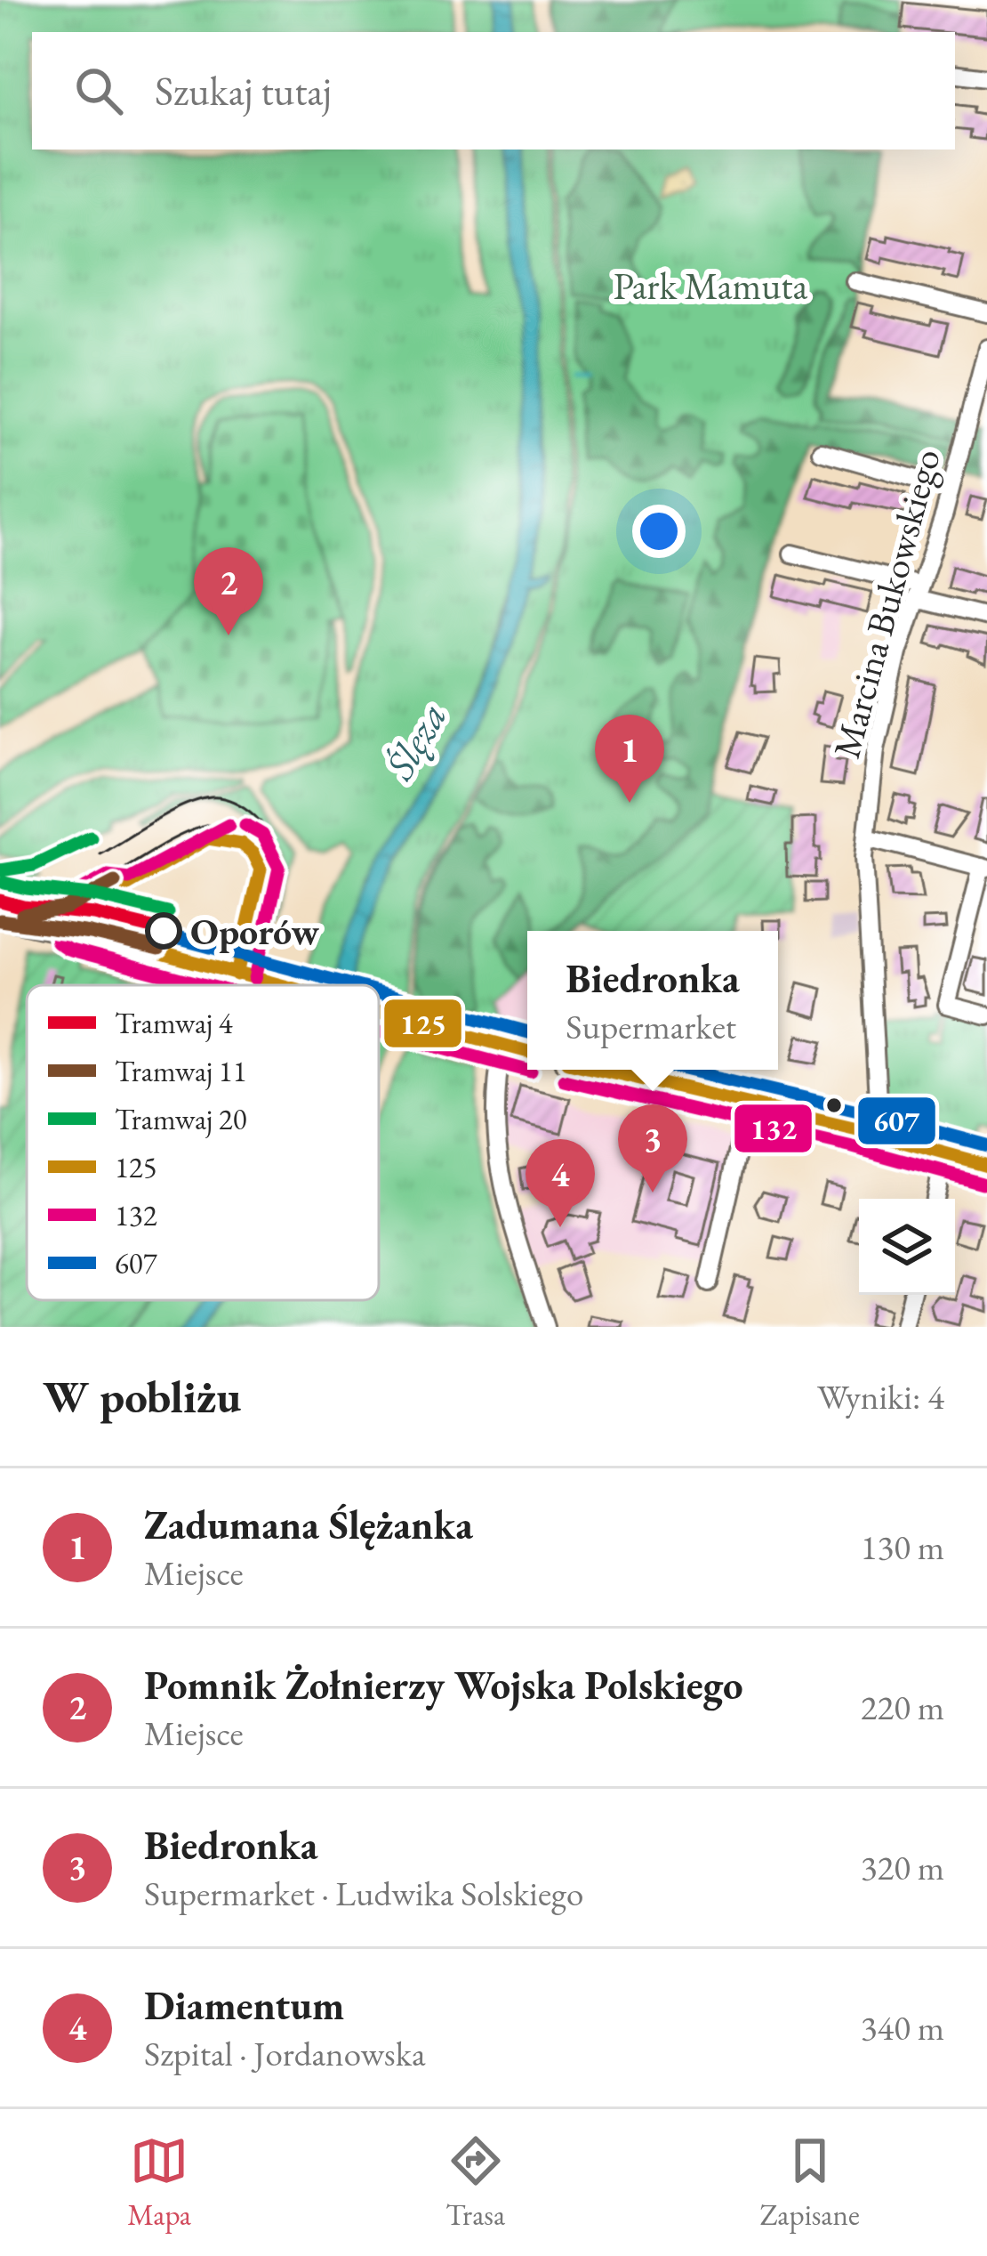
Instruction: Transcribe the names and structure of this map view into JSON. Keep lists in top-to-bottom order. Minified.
{"streets":{"street":["Marcina Bukowskiego"]},"water":["Ślęza"],"parks":["Park Mamuta"],"places":["Oporów"],"lines":["transit line 132","tram line 20","transit line 125","tram line 11","transit line 607","tram line 4"],"legend":["Tramwaj 4","Tramwaj 11","Tramwaj 20","125","132","607"],"page":{"search":"Szukaj tutaj","pins":["2","1","3","4"],"popup":["Biedronka","Supermarket"],"heading":["W pobliżu","Wyniki: 4"],"list":[{"mark":"1","name":"Zadumana Ślężanka","note":"Miejsce","value":"130 m"},{"mark":"2","name":"Pomnik Żołnierzy Wojska Polskiego","note":"Miejsce","value":"220 m"},{"mark":"3","name":"Biedronka","note":"Supermarket · Ludwika Solskiego","value":"320 m"},{"mark":"4","name":"Diamentum","note":"Szpital · Jordanowska","value":"340 m"}],"nav":["Mapa","Trasa","Zapisane"]}}
